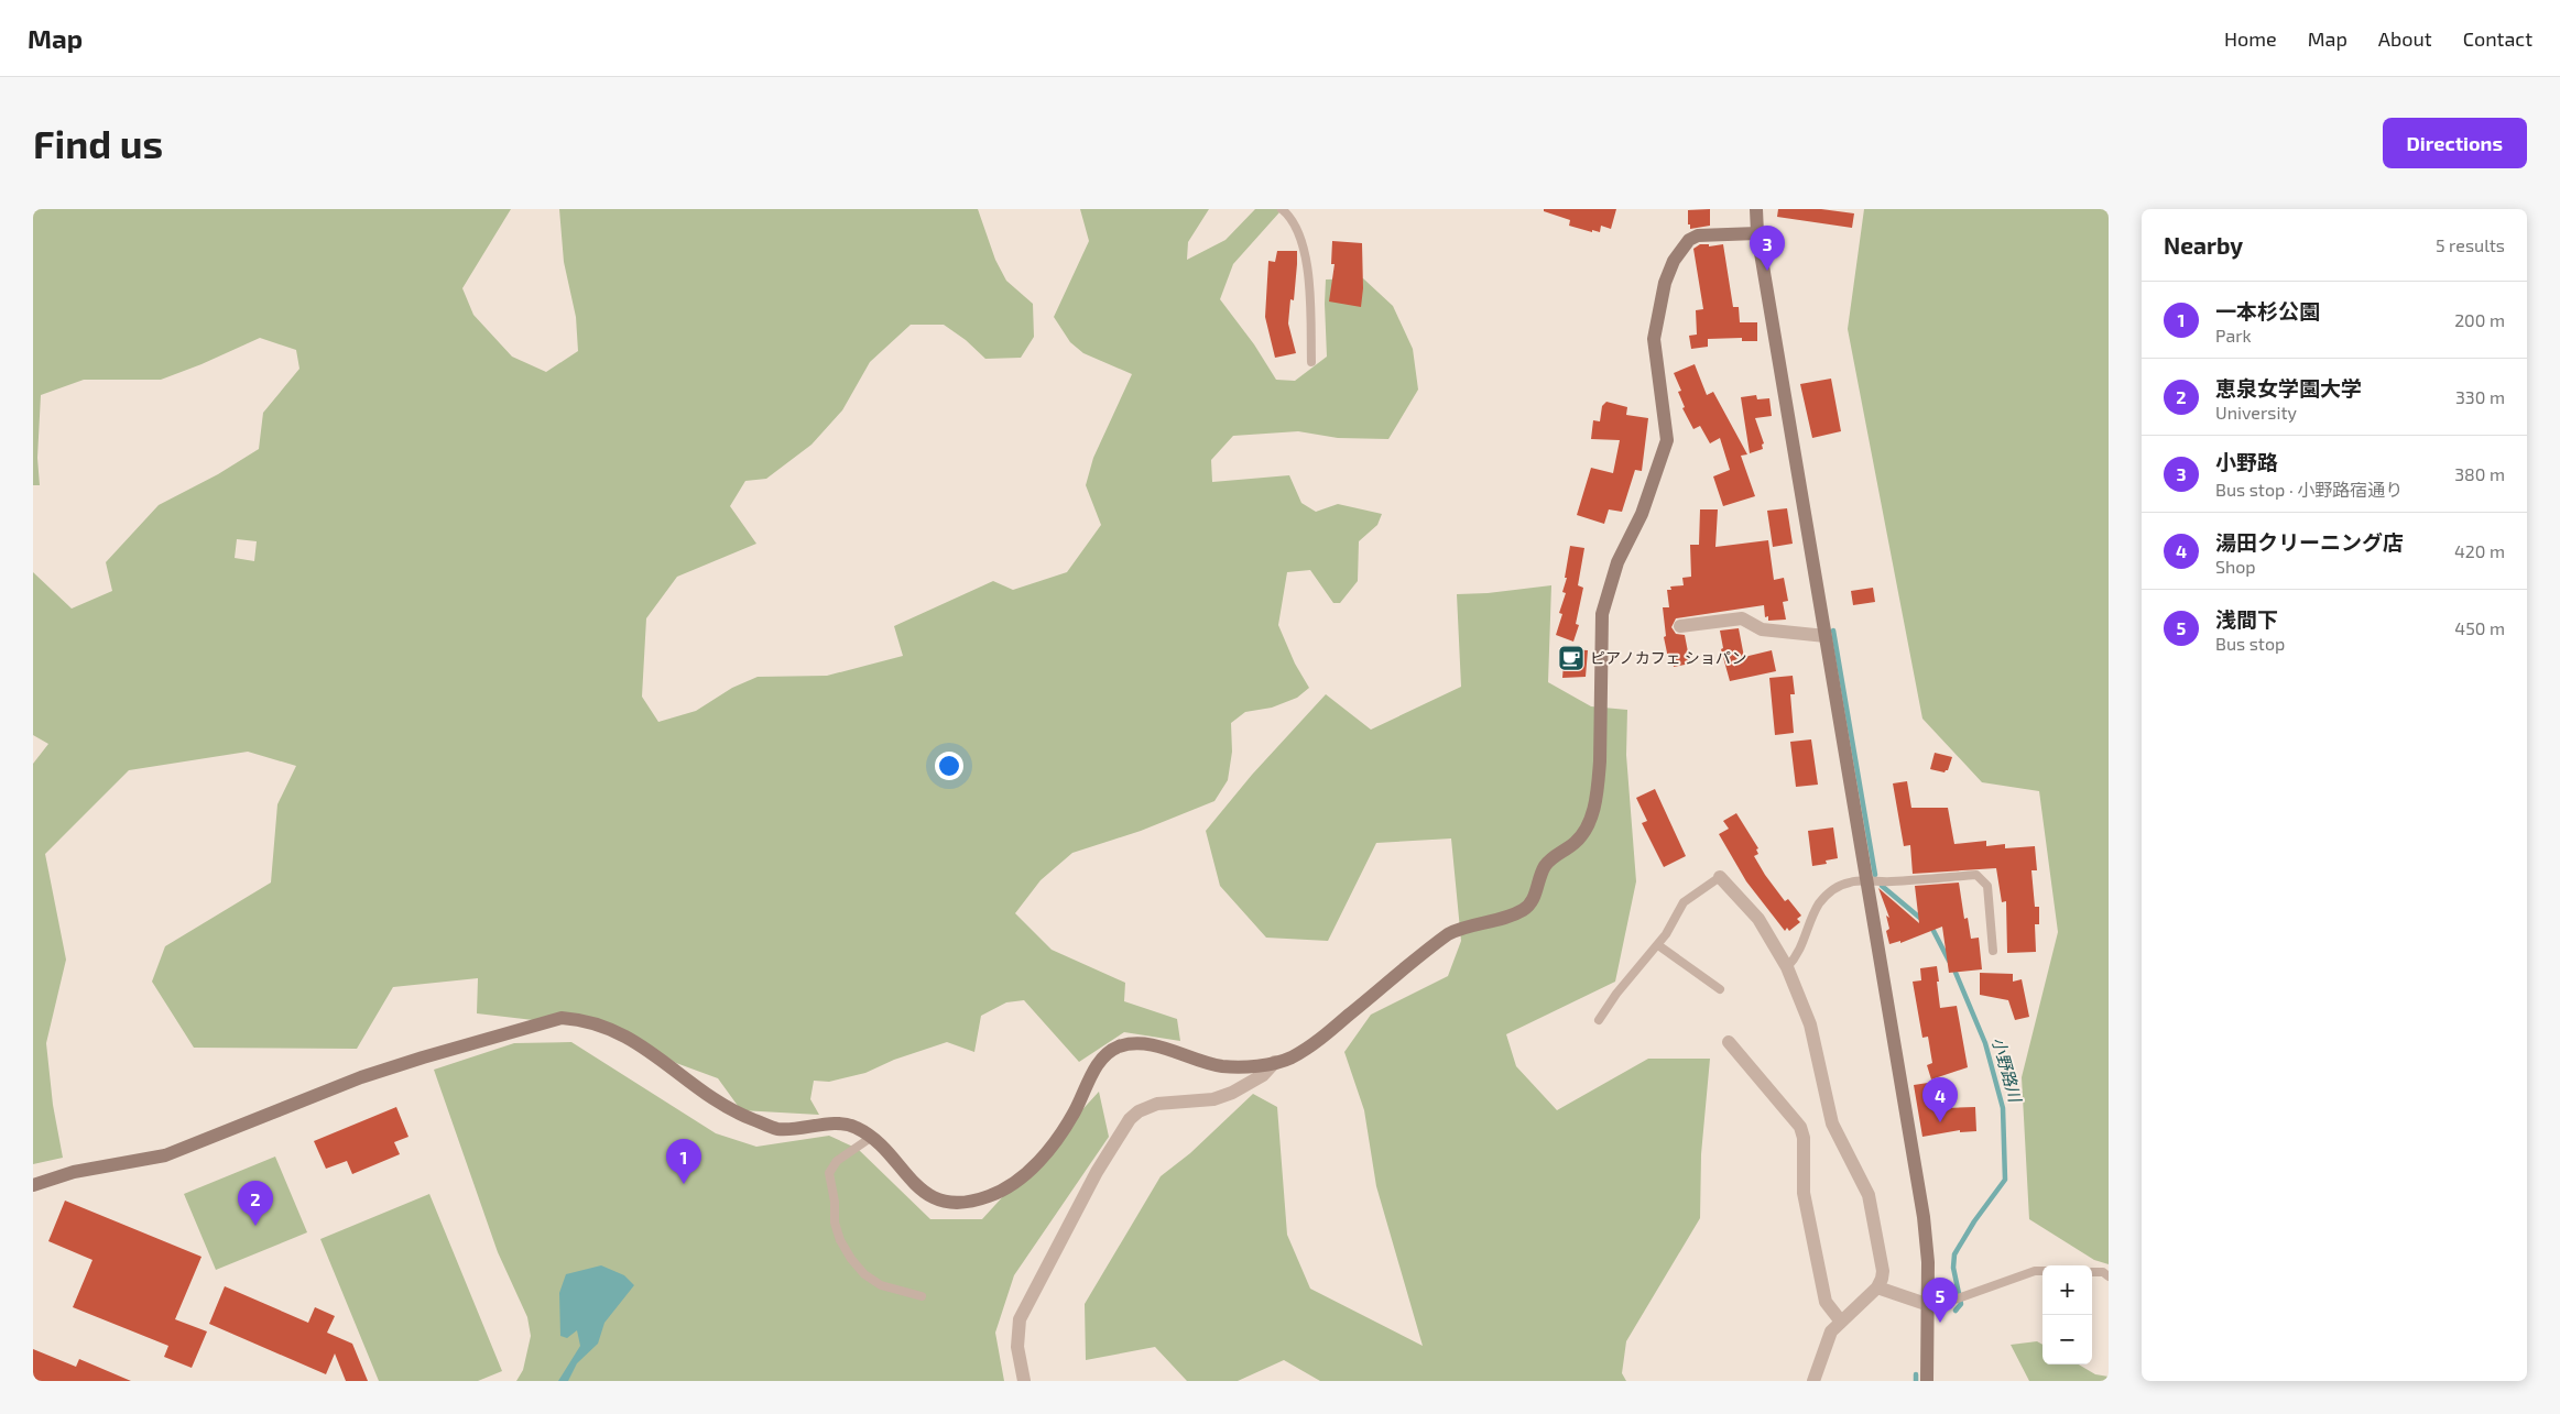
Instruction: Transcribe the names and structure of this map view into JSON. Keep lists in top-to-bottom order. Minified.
{"water":["小野路川"],"places":{"cafe":["ピアノカフェ ショパン"]},"page":{"header":"Map","nav":["Home","Map","About","Contact"],"buttons":"Directions","title":"Find us","heading":["Nearby","5 results"],"pins":["3","4","1","2","5"],"list":[{"mark":"1","name":"一本杉公園","note":"Park","value":"200 m"},{"mark":"2","name":"恵泉女学園大学","note":"University","value":"330 m"},{"mark":"3","name":"小野路","note":"Bus stop · 小野路宿通り","value":"380 m"},{"mark":"4","name":"湯田クリーニング店","note":"Shop","value":"420 m"},{"mark":"5","name":"浅間下","note":"Bus stop","value":"450 m"}],"map_buttons":["+","−"]}}
